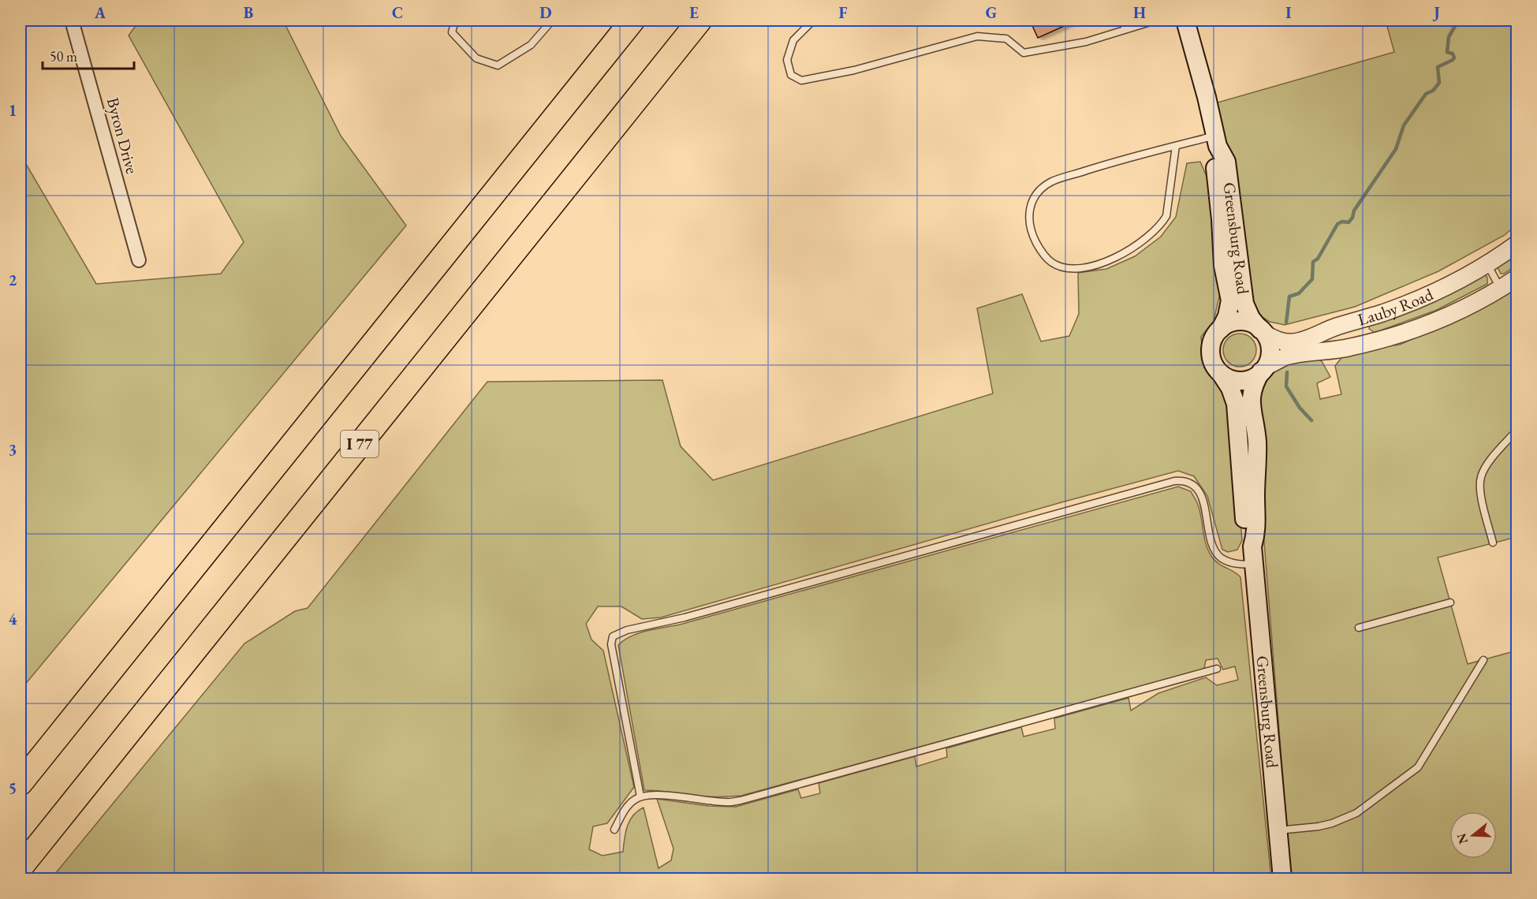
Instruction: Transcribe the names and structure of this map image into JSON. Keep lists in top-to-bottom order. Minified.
{"streets":{"highway":["I 77"],"main road":["Greensburg Road"],"street":["Byron Drive","Lauby Road"]},"crossings":[["Greensburg Road","Lauby Road"]],"scale_bar":"50 m","north":"left","grid":{"columns":["A","B","C","D","E","F","G","H","I","J"],"rows":["1","2","3","4","5"]}}
